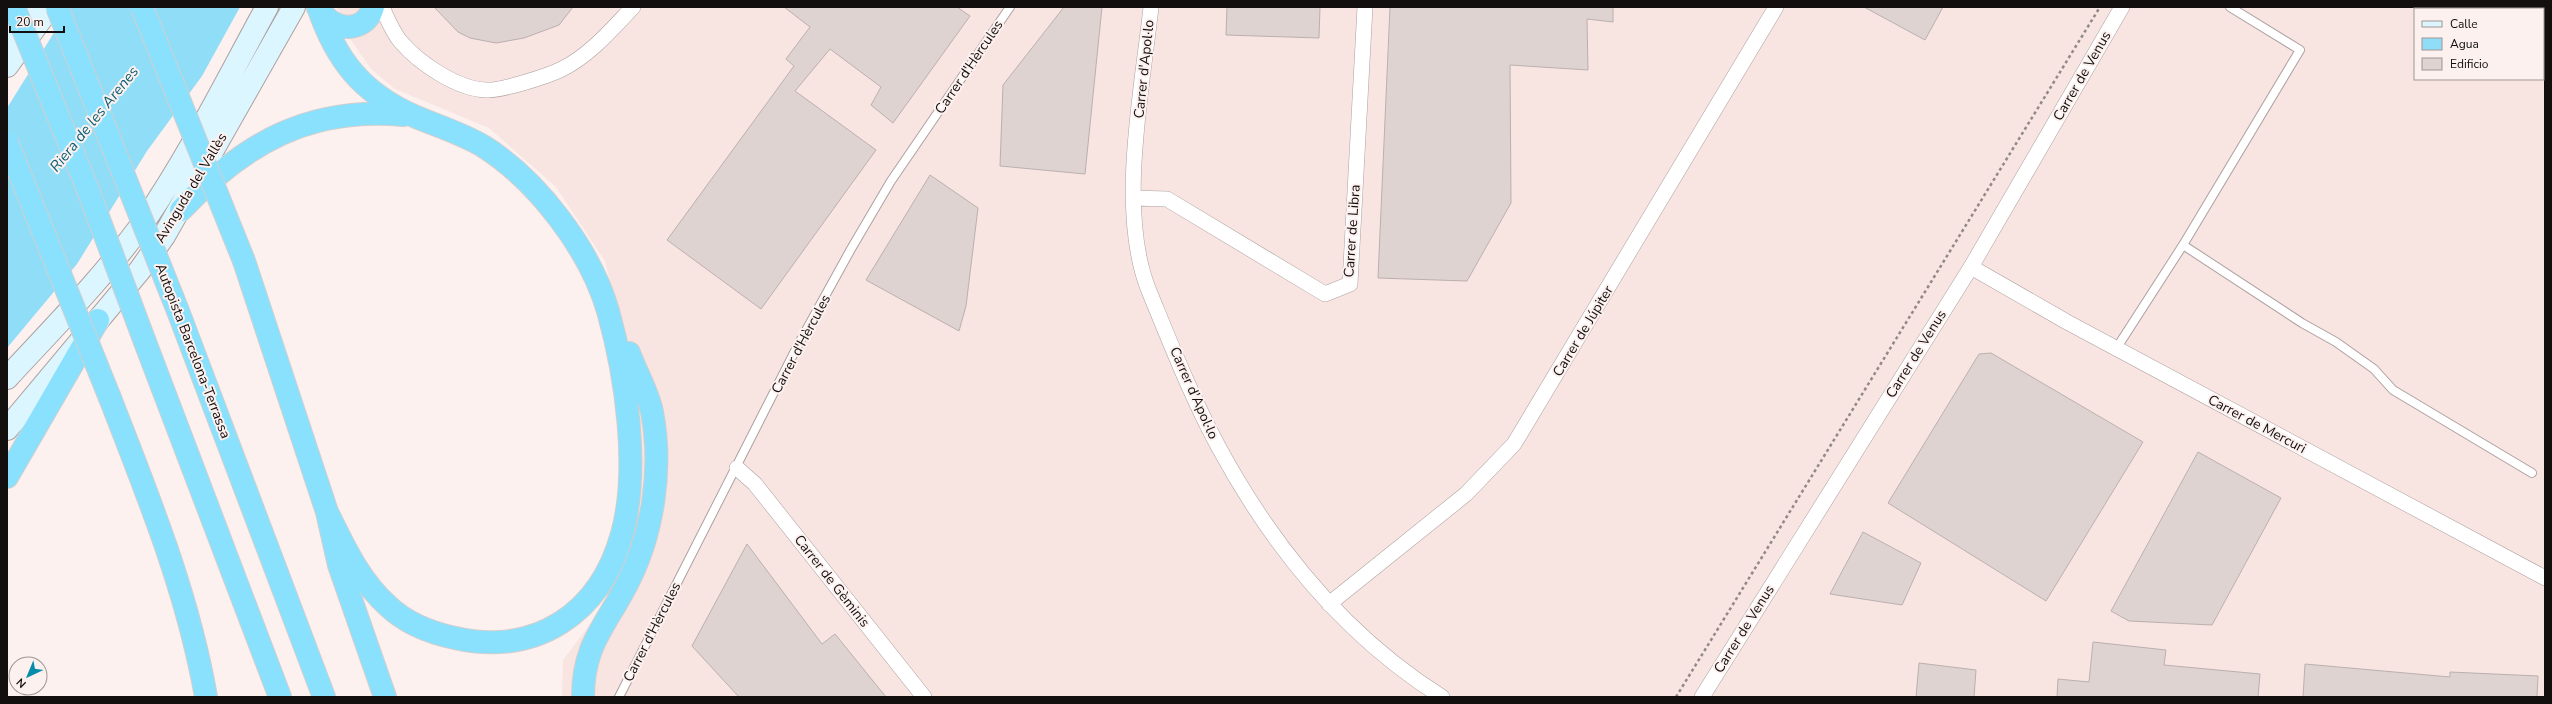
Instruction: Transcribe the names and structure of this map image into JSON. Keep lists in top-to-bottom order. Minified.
{"streets":{"highway":["Autopista Barcelona-Terrassa"],"main road":["Avinguda del Vallès"],"street":["Carrer d'Apol·lo","Carrer de Venus","Carrer de Libra","Carrer de Júpiter","Carrer de Mercuri","Carrer de Gèminis"],"lane":["Carrer d'Hèrcules"]},"crossings":[["Carrer d'Hèrcules","Carrer de Gèminis"],["Carrer d'Apol·lo","Carrer de Libra"],["Carrer d'Apol·lo","Carrer de Júpiter"],["Carrer de Venus","Carrer de Mercuri"]],"water":["Riera de les Arenes"],"legend":["Calle","Agua","Edificio"],"scale_bar":"20 m","north":"bottom left"}
